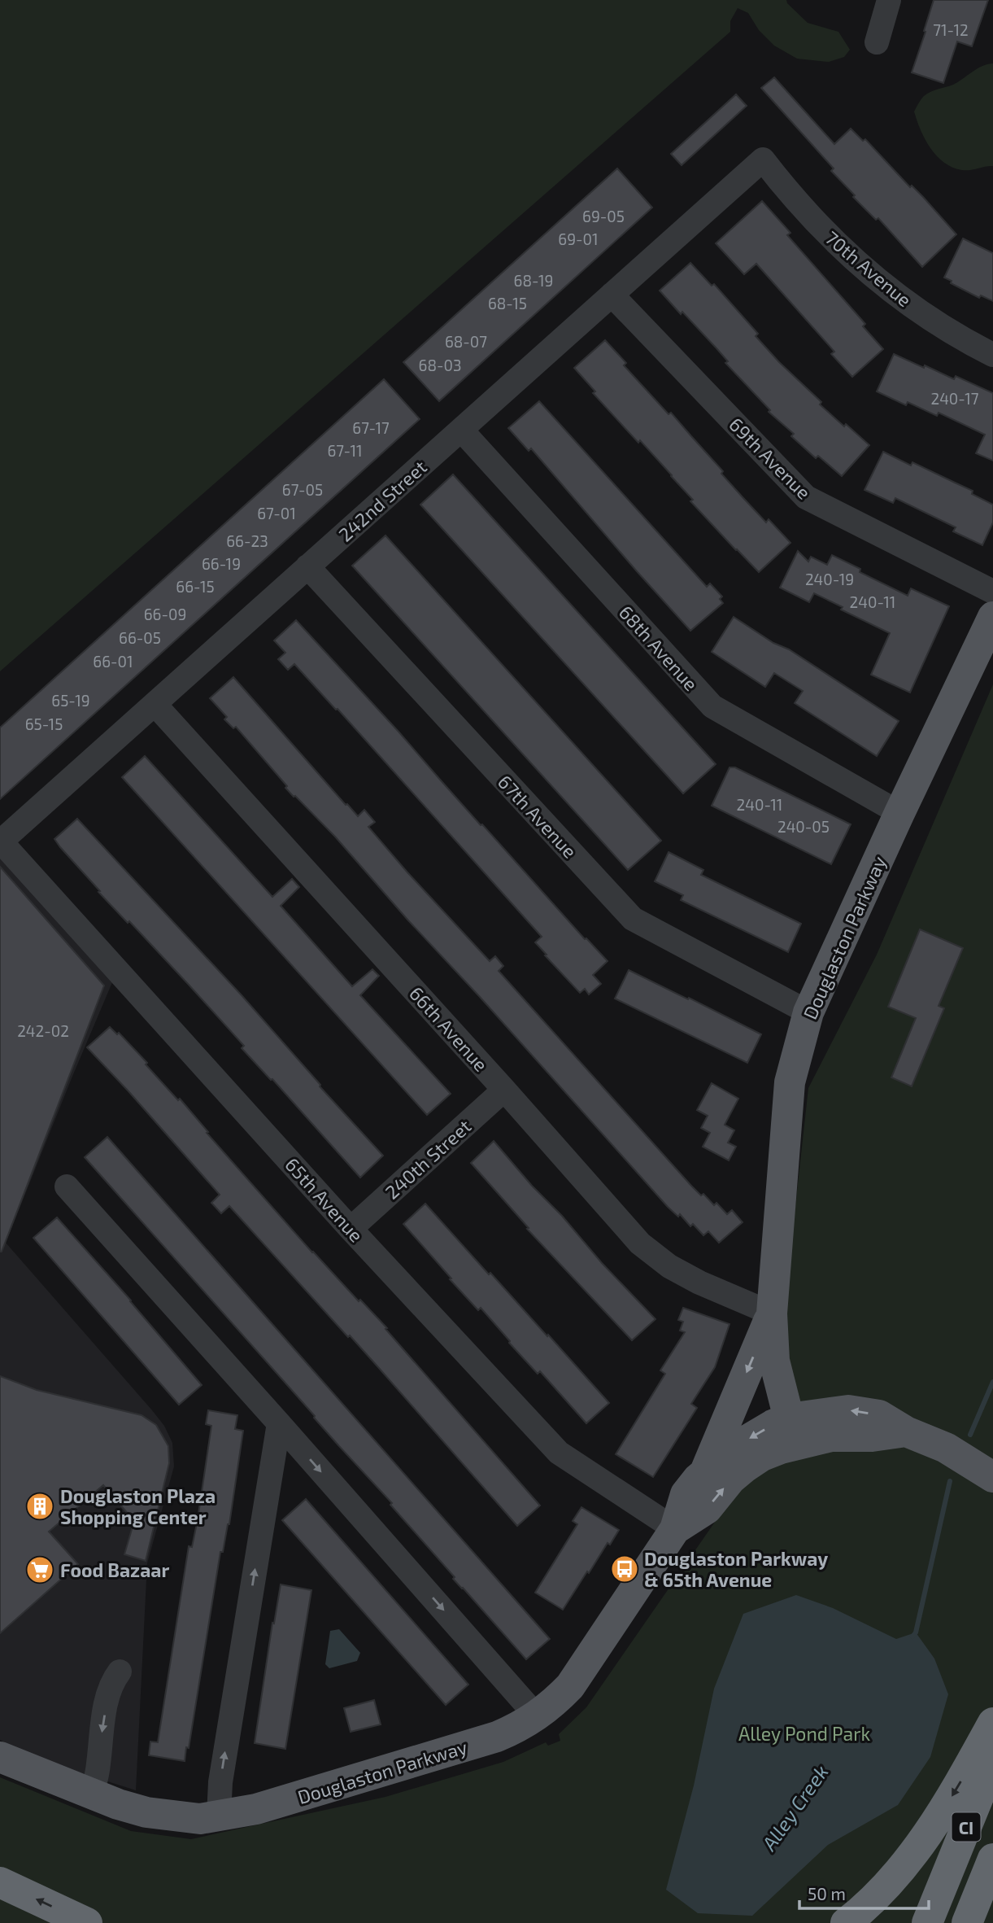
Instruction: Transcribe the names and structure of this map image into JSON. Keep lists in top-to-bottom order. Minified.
{"streets":{"highway":["CI"],"main road":["Douglaston Parkway"],"street":["70th Avenue","69th Avenue","242nd Street","68th Avenue","67th Avenue","66th Avenue","240th Street","65th Avenue"]},"crossings":[["70th Avenue","242nd Street"],["69th Avenue","242nd Street"],["242nd Street","68th Avenue"],["242nd Street","67th Avenue"],["242nd Street","66th Avenue"],["242nd Street","65th Avenue"],["68th Avenue","Douglaston Parkway"],["67th Avenue","Douglaston Parkway"],["Douglaston Parkway","66th Avenue"],["Douglaston Parkway","65th Avenue"],["66th Avenue","240th Street"],["240th Street","65th Avenue"]],"water":["Alley Creek"],"parks":["Alley Pond Park"],"places":{"building":["Douglaston Plaza Shopping Center"],"bus stop":["Douglaston Parkway & 65th Avenue"],"supermarket":["Food Bazaar"]},"house_numbers":["71-12","69-05","69-01","68-19","68-15","68-07","68-03","240-17","67-17","67-11","67-05","67-01","66-23","66-19","240-19","66-15","240-11","66-09","66-05","66-01","65-19","65-15","240-11","240-05","242-02"],"scale_bar":"50 m"}
